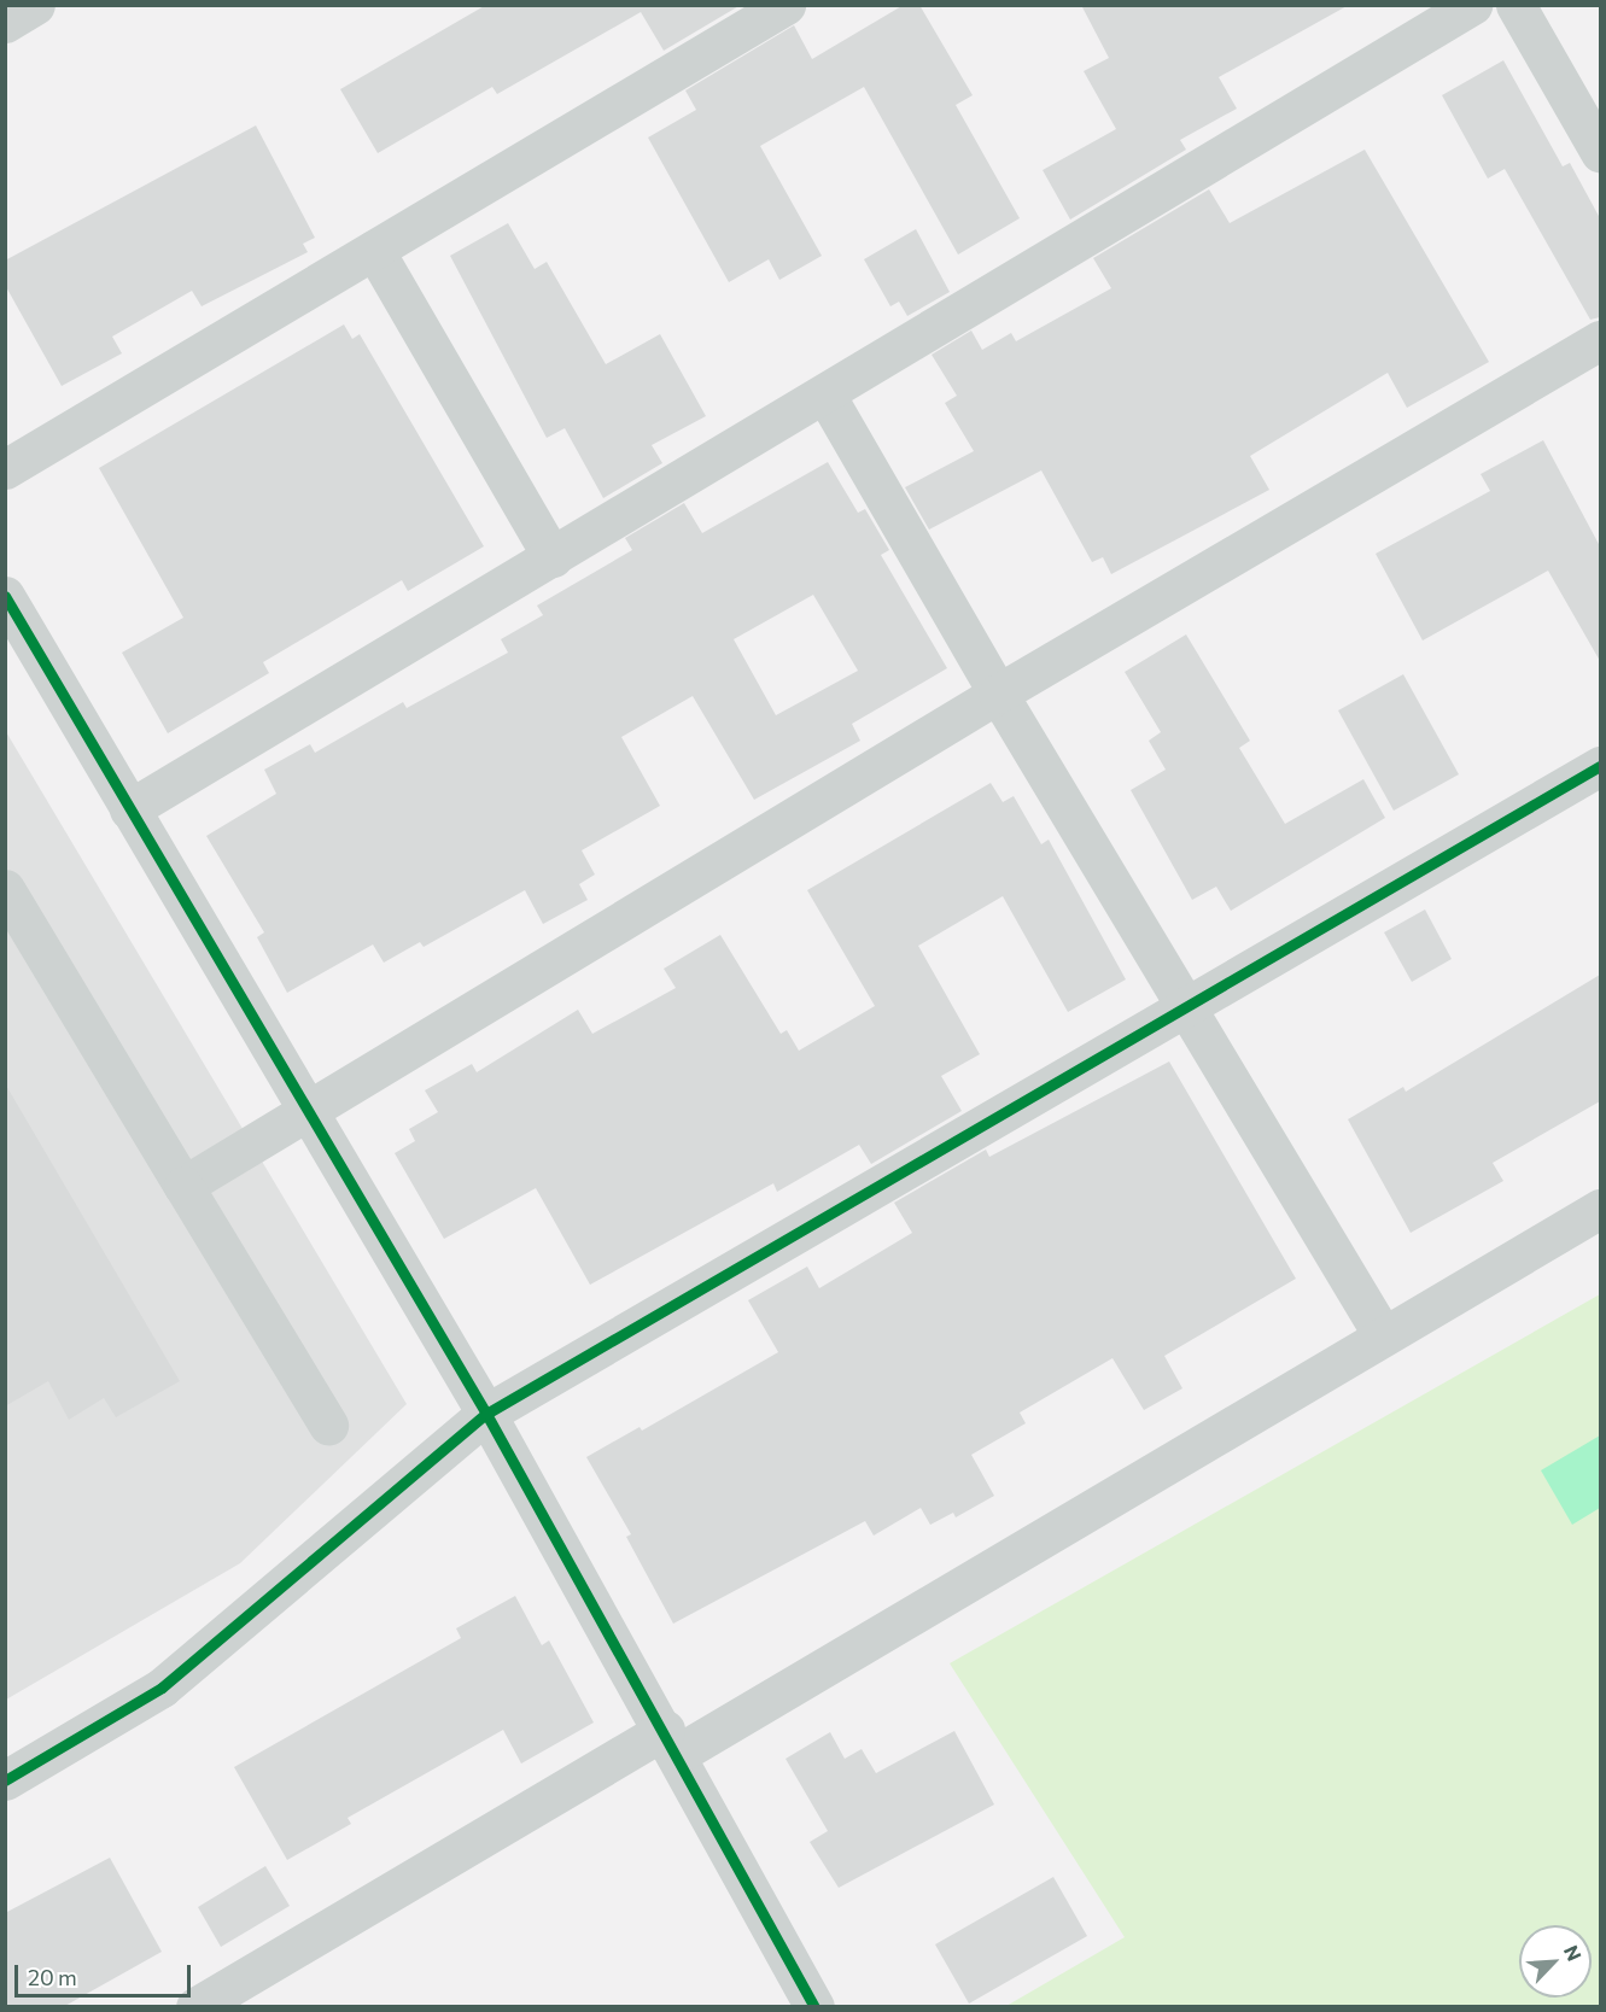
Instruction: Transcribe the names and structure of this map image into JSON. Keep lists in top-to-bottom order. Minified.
{"scale_bar":"20 m","north":"top right"}
